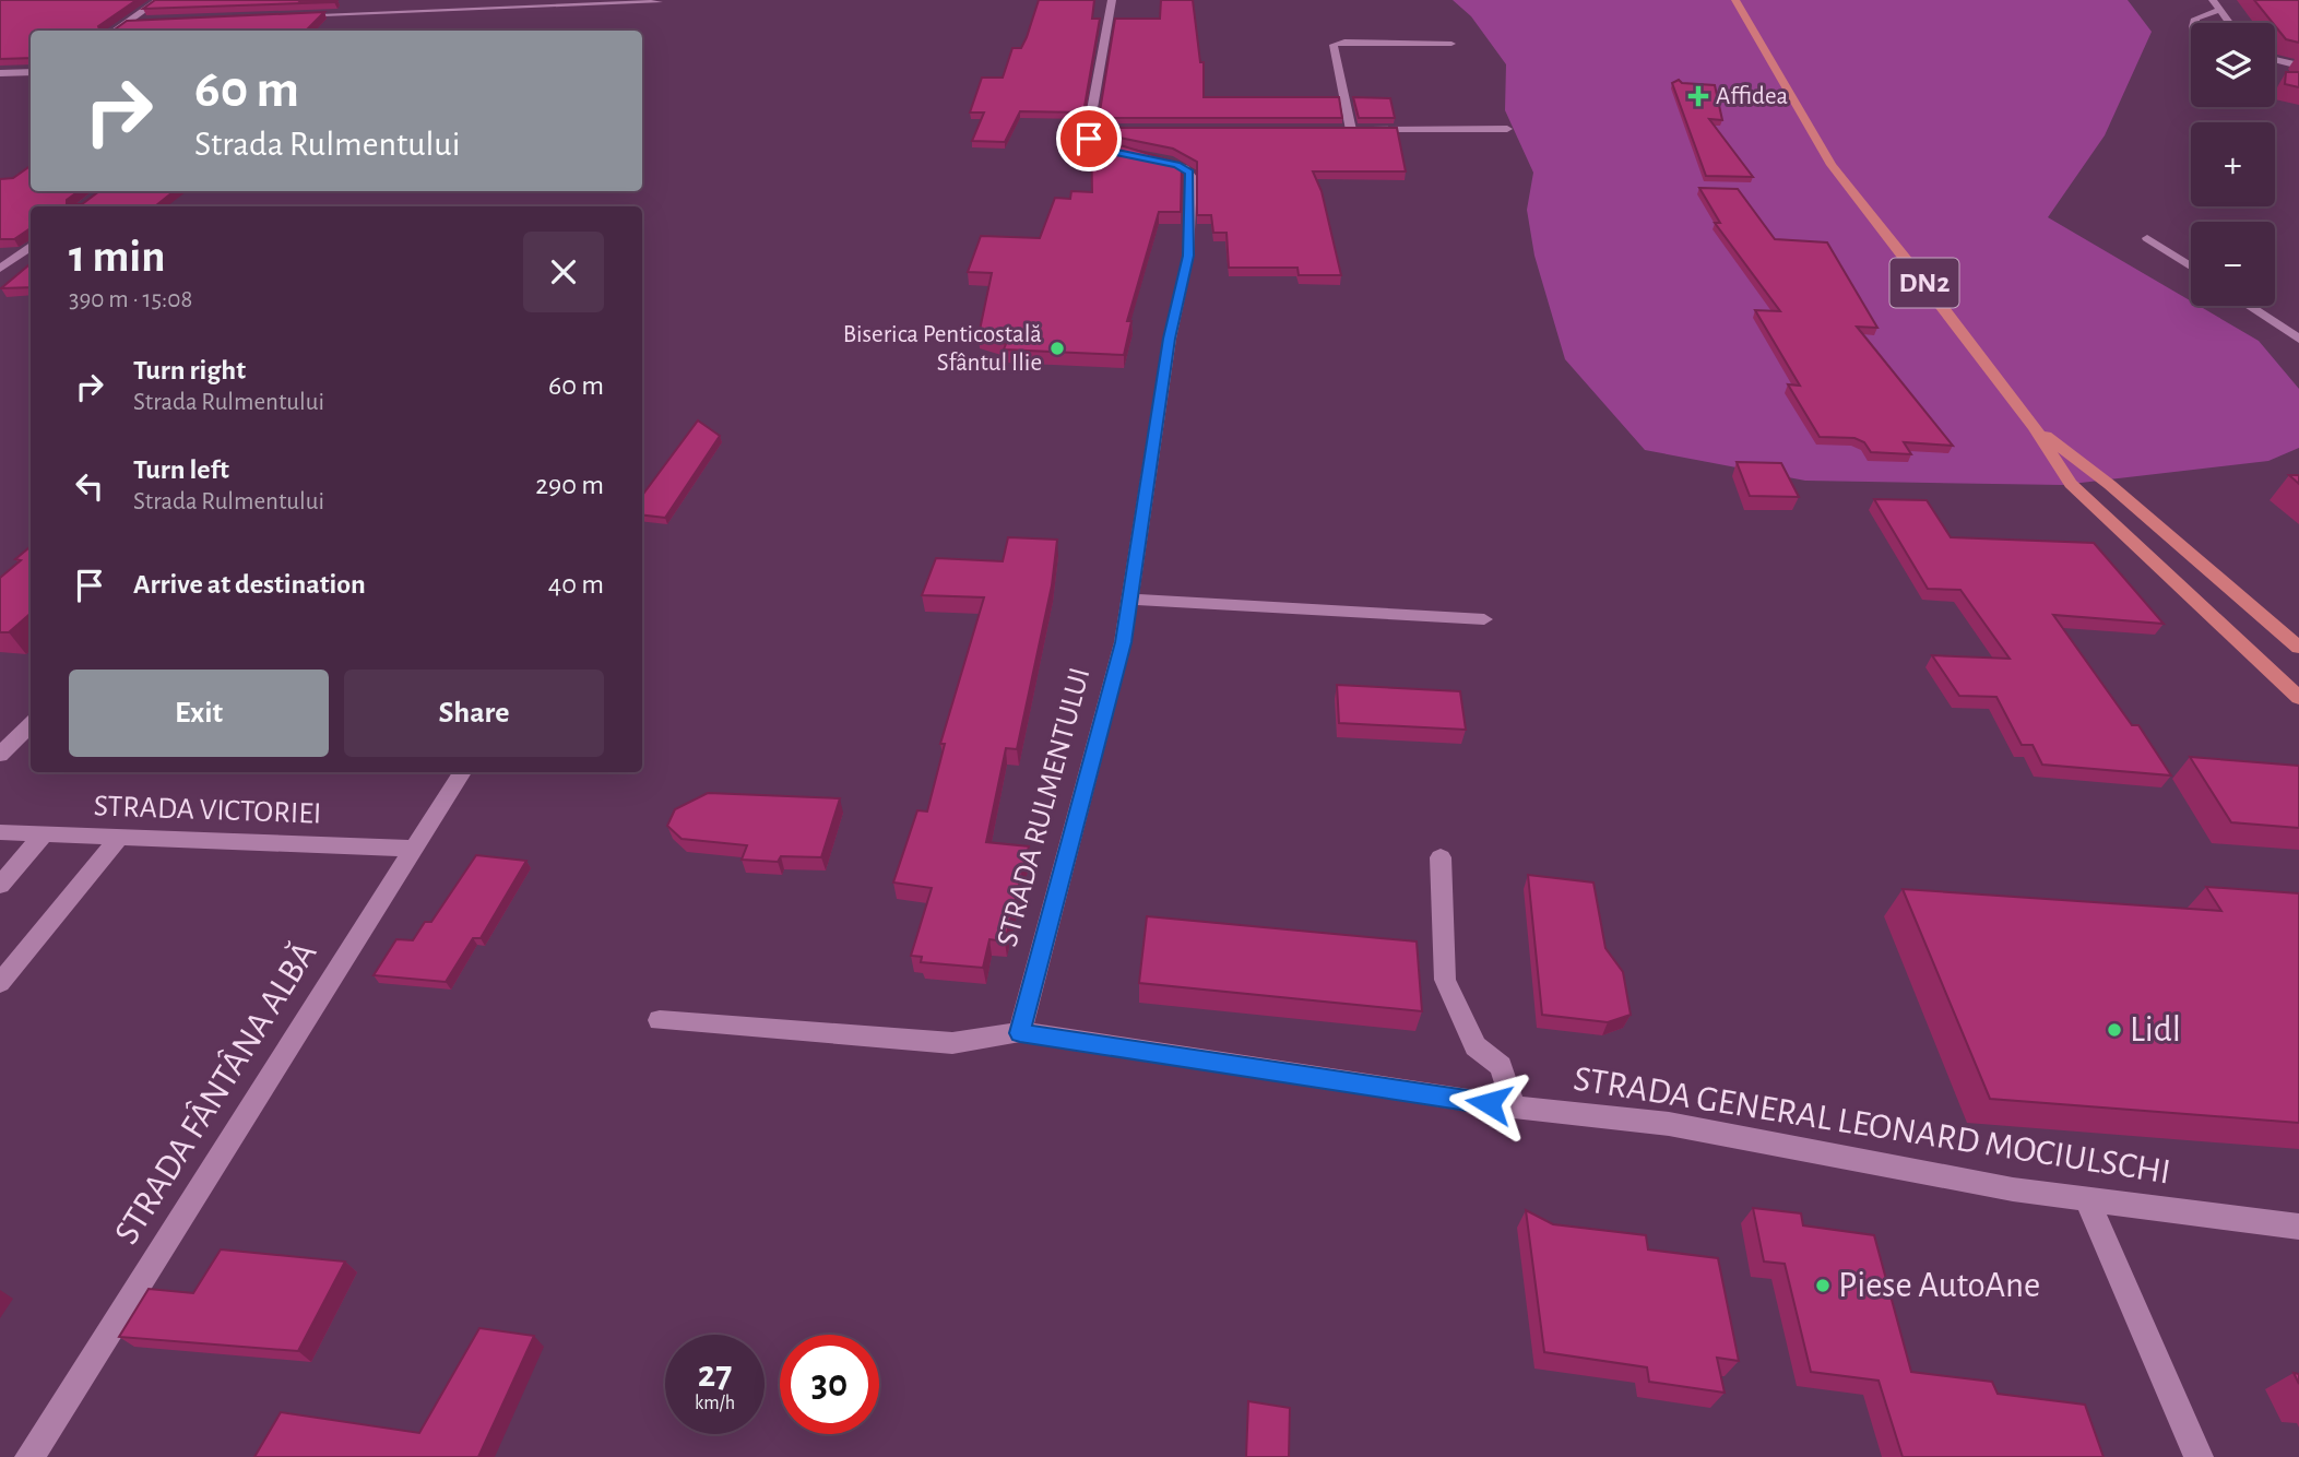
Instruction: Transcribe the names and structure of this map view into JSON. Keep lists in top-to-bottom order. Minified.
{"streets":{"main road":["DN2"],"street":["STRADA RULMENTULUI","STRADA VICTORIEI","STRADA FÂNTÂNA ALBĂ","STRADA GENERAL LEONARD MOCIULSCHI"]},"crossings":[["STRADA RULMENTULUI","STRADA GENERAL LEONARD MOCIULSCHI"],["STRADA VICTORIEI","STRADA FÂNTÂNA ALBĂ"]],"places":{"health":["Affidea"],"other":["Biserica Penticostală Sfântul Ilie","Lidl","Piese AutoAne"]},"page":{"map_buttons":["+","−"],"turn":["60 m","Strada Rulmentului"],"heading":["1 min","390 m · 15:08"],"list":[{"name":"Turn right","note":"Strada Rulmentului","value":"60 m"},{"name":"Turn left","note":"Strada Rulmentului","value":"290 m"},{"name":"Arrive at destination","value":"40 m"}],"buttons":["Exit","Share"],"speed":"27 km/h","limit":"30"}}
